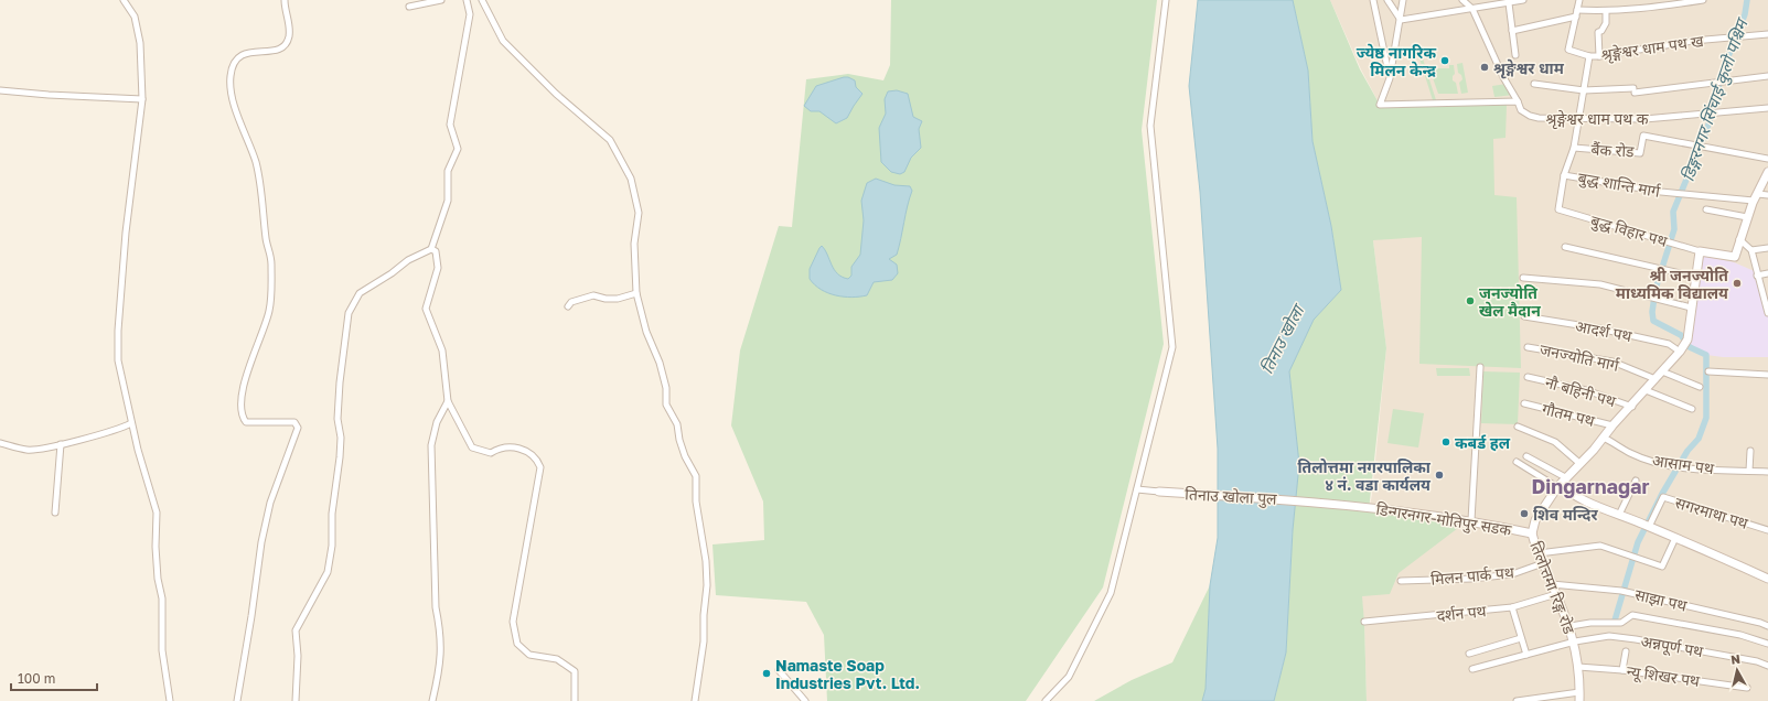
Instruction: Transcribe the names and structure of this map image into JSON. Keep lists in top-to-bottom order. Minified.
{"streets":{"street":["श्रृङ्गेश्वर धाम पथ ख","श्रृङ्गेश्वर धाम पथ क","बैंक रोड","बुद्ध शान्ति मार्ग","बुद्ध विहार पथ","आदर्श पथ","जनज्योति मार्ग","नौ बहिनी पथ","गौतम पथ","आसाम पथ","तिनाउ खोला पुल","सगरमाथा पथ","डिन्गरनगर-मोतिपुर सडक","मिलन पार्क पथ","तिलोत्तमा रिङ्ग रोड","साझा पथ","दर्शन पथ","अन्नपूर्ण पथ","न्यू शिखर पथ"]},"crossings":[["बुद्ध शान्ति मार्ग","बुद्ध विहार पथ"],["बुद्ध विहार पथ","तिलोत्तमा रिङ्ग रोड"],["आदर्श पथ","तिलोत्तमा रिङ्ग रोड"],["जनज्योति मार्ग","तिलोत्तमा रिङ्ग रोड"],["नौ बहिनी पथ","तिलोत्तमा रिङ्ग रोड"],["गौतम पथ","तिलोत्तमा रिङ्ग रोड"],["आसाम पथ","तिलोत्तमा रिङ्ग रोड"],["तिनाउ खोला पुल","डिन्गरनगर-मोतिपुर सडक"],["डिन्गरनगर-मोतिपुर सडक","तिलोत्तमा रिङ्ग रोड"],["मिलन पार्क पथ","तिलोत्तमा रिङ्ग रोड"],["तिलोत्तमा रिङ्ग रोड","साझा पथ"],["तिलोत्तमा रिङ्ग रोड","दर्शन पथ"],["तिलोत्तमा रिङ्ग रोड","अन्नपूर्ण पथ"],["तिलोत्तमा रिङ्ग रोड","न्यू शिखर पथ"]],"districts":["Dingarnagar"],"water":["डिङ्गरनगर सिंचाई कुलो पश्चिम","तिनाउ खोला"],"places":["ज्येष्ठ नागरिक मिलन केन्द्र","श्रृङ्गेश्वर धाम","श्री जनज्योति माध्यमिक विद्यालय","जनज्योति खेल मैदान","कबर्ड हल","तिलोत्तमा नगरपालिका ४ नं. वडा कार्यलय","शिव मन्दिर","Namaste Soap Industries Pvt. Ltd."],"scale_bar":"100 m","north":"top"}
